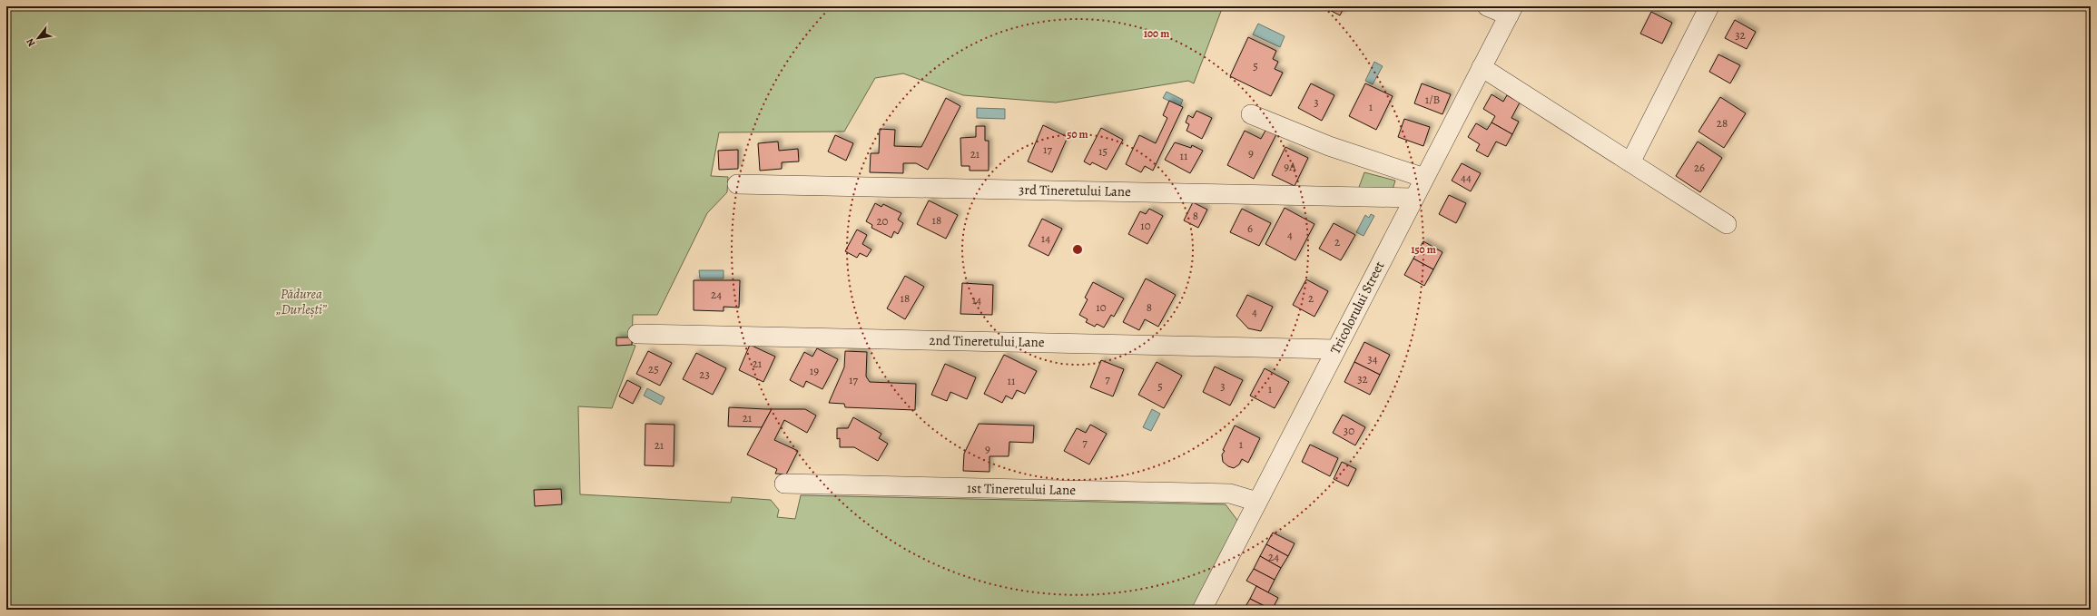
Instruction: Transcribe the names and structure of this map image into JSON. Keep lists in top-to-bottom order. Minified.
{"streets":{"street":["3rd Tineretului Lane","Tricolorului Street","2nd Tineretului Lane","1st Tineretului Lane"]},"crossings":[["3rd Tineretului Lane","Tricolorului Street"],["Tricolorului Street","2nd Tineretului Lane"],["Tricolorului Street","1st Tineretului Lane"]],"parks":["Pădurea „Durlești”"],"house_numbers":["32","5","1/B","3","1","28","17","15","9","21","11","9A","26","44","8","18","20","10","6","4","14","2","24","18","2","14","10","8","4","34","21","25","19","23","7","32","17","11","5","3","1","21","30","7","1","21","9","24"],"north":"bottom left","rings":["100 m","50 m","150 m"]}
